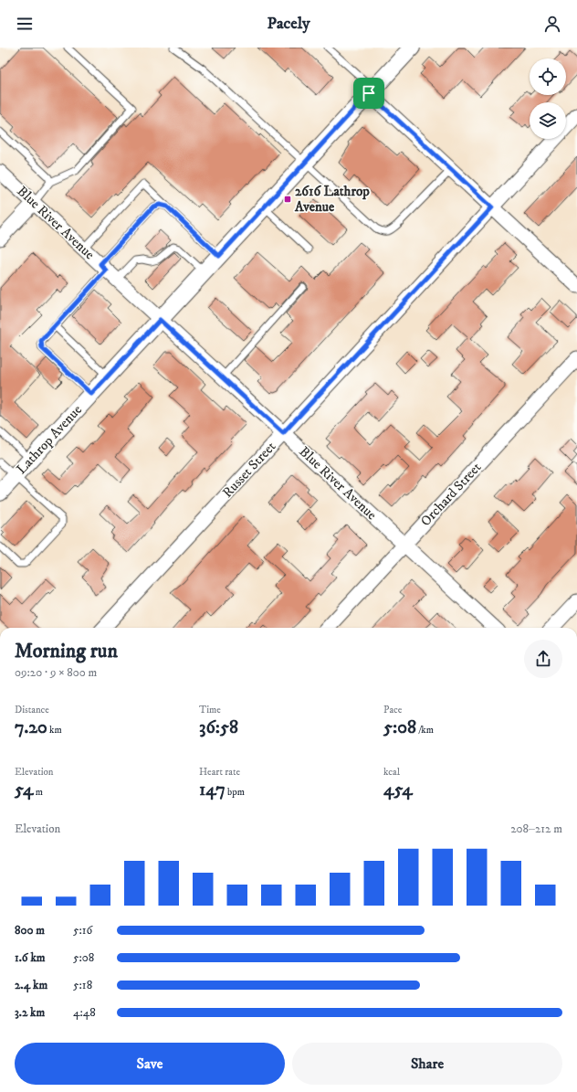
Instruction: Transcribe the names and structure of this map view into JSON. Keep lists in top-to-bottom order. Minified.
{"streets":{"street":["Blue River Avenue","Lathrop Avenue","Russet Street","Orchard Street"]},"crossings":[["Blue River Avenue","Lathrop Avenue"],["Blue River Avenue","Russet Street"],["Blue River Avenue","Orchard Street"]],"places":{"transit":["2616 Lathrop Avenue"]},"page":{"header":"Pacely","heading":["Morning run","09:20 · 9 × 800 m"],"stats":[["Distance","7.20 km"],["Time","36:58"],["Pace","5:08 /km"],["Elevation","54 m"],["Heart rate","147 bpm"],["kcal","454"]],"chart":["Elevation","208–212 m"],"list":[{"name":"800 m","note":"5:16"},{"name":"1.6 km","note":"5:08"},{"name":"2.4 km","note":"5:18"},{"name":"3.2 km","note":"4:48"}],"buttons":["Save","Share"]}}
